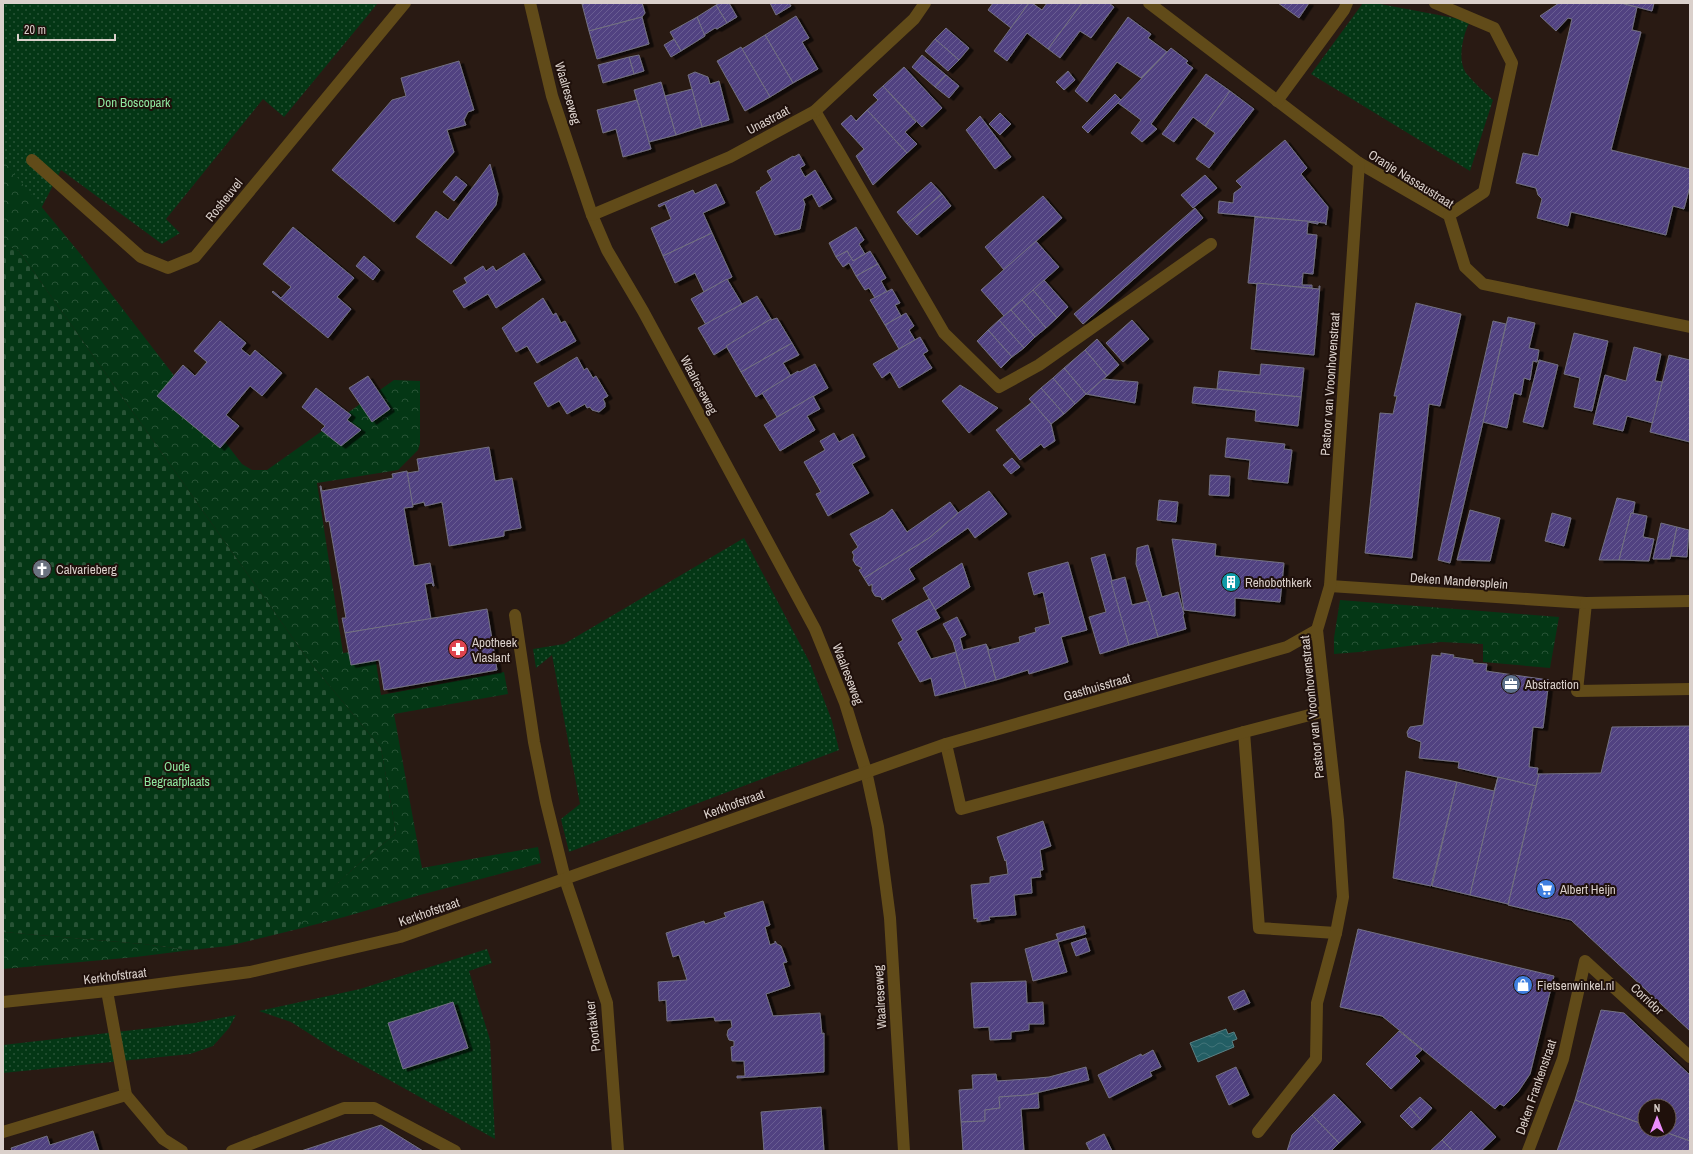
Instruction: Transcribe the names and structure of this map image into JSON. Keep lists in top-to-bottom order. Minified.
{"streets":{"street":["Waalreseweg","Unastraat","Oranje Nassaustraat","Rosheuvel","Pastoor van Vroonhovenstraat","Deken Mandersplein","Gasthuisstraat","Kerkhofstraat","Corridor","Poortakker","Deken Frankenstraat"]},"crossings":[["Waalreseweg","Unastraat"],["Waalreseweg","Gasthuisstraat"],["Waalreseweg","Kerkhofstraat"],["Oranje Nassaustraat","Pastoor van Vroonhovenstraat"],["Pastoor van Vroonhovenstraat","Deken Mandersplein"],["Pastoor van Vroonhovenstraat","Gasthuisstraat"],["Gasthuisstraat","Kerkhofstraat"],["Kerkhofstraat","Poortakker"],["Corridor","Deken Frankenstraat"]],"parks":["Don Boscopark","Oude Begraafplaats"],"places":{"church":["Calvarieberg"],"building":["Rehobothkerk"],"pharmacy":["Apotheek Vlaslant"],"office":["Abstraction"],"supermarket":["Albert Heijn"],"shop":["Fietsenwinkel.nl"]},"scale_bar":"20 m","north":"top"}
